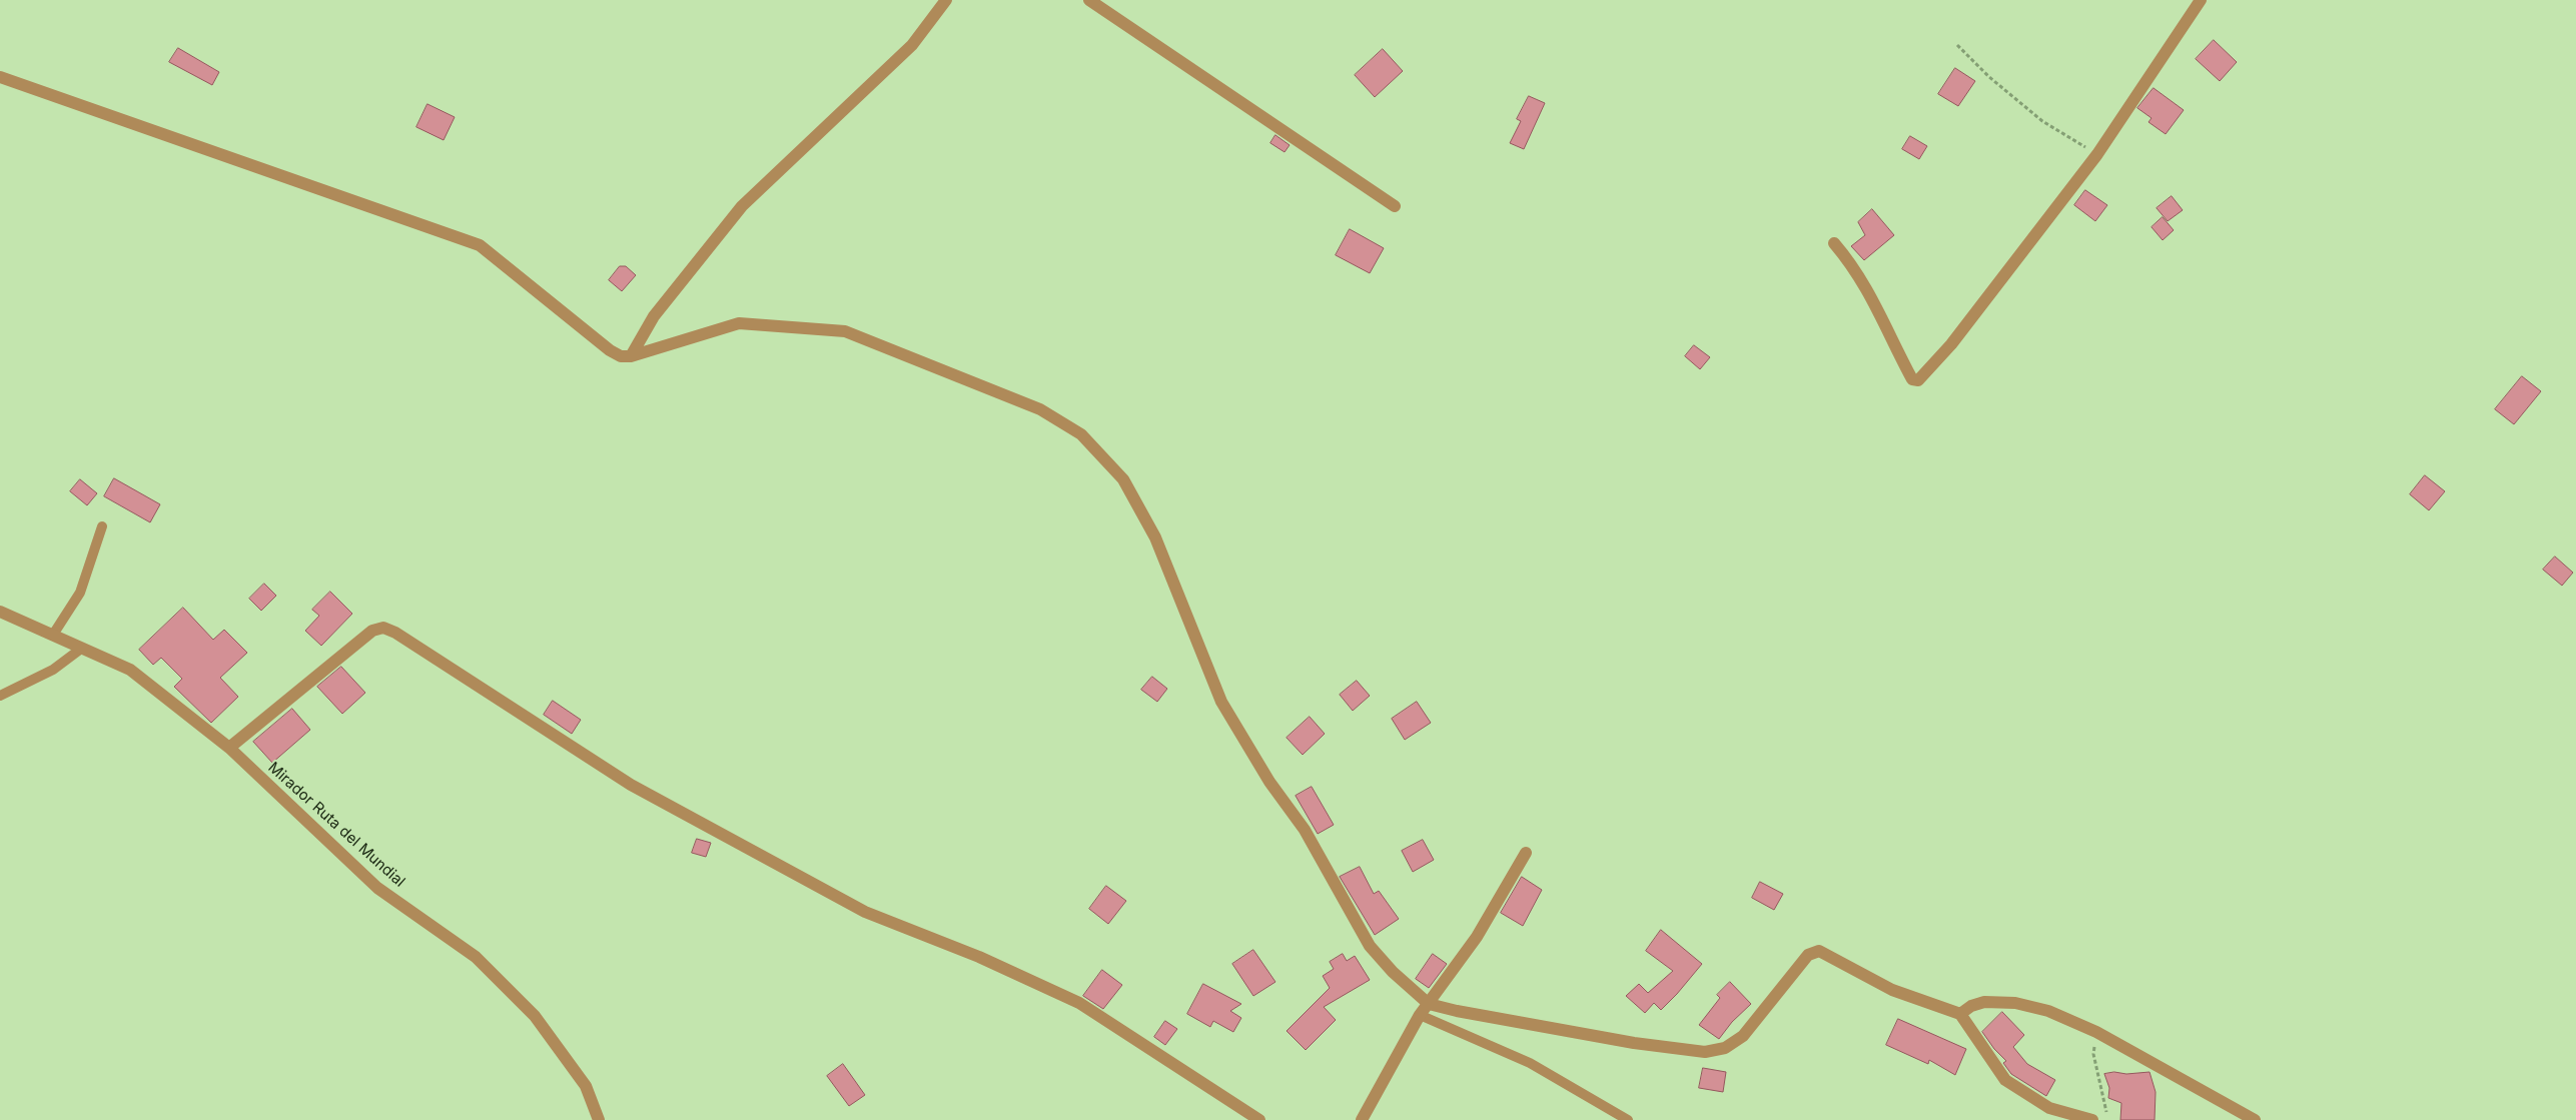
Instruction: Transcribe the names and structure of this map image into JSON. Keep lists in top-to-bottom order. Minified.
{"streets":{"street":["Mirador Ruta del Mundial"]}}
